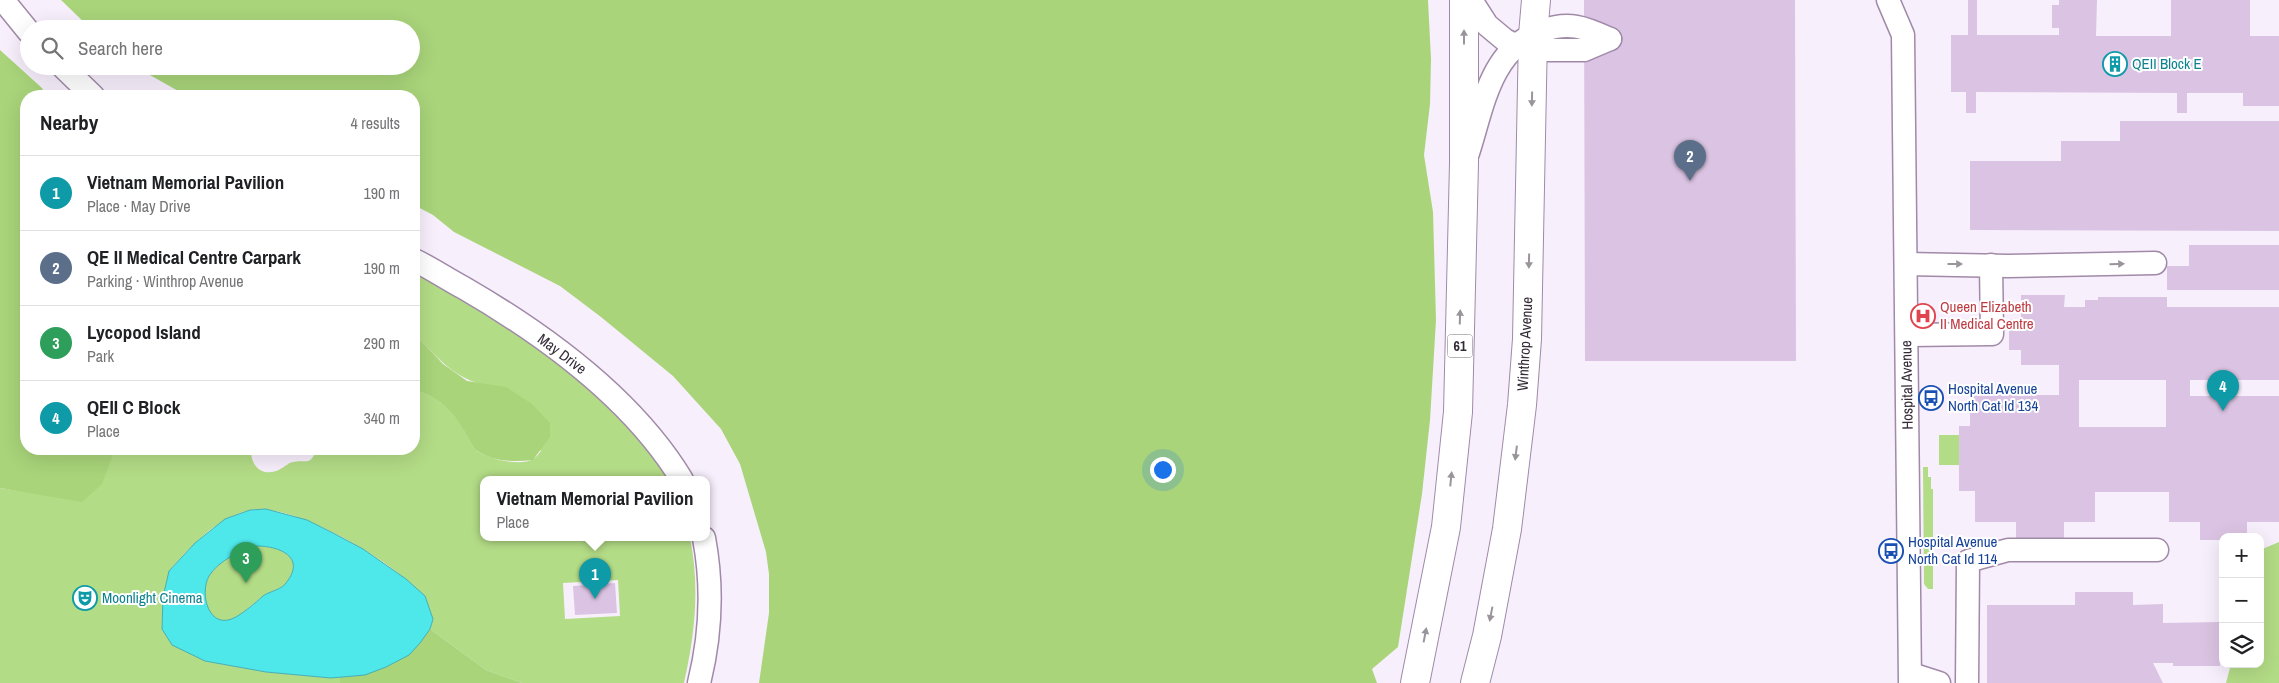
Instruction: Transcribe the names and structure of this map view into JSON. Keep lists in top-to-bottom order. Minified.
{"streets":{"main road":["Winthrop Avenue","61"],"street":["May Drive","Hospital Avenue"]},"places":{"building":["QEII Block E"],"hospital":["Queen Elizabeth II Medical Centre"],"bus stop":["Hospital Avenue North Cat Id 134","Hospital Avenue North Cat Id 114"],"theatre":["Moonlight Cinema"]},"page":{"search":"Search here","heading":["Nearby","4 results"],"pins":["2","4","3","1"],"list":[{"mark":"1","name":"Vietnam Memorial Pavilion","note":"Place · May Drive","value":"190 m"},{"mark":"2","name":"QE II Medical Centre Carpark","note":"Parking · Winthrop Avenue","value":"190 m"},{"mark":"3","name":"Lycopod Island","note":"Park","value":"290 m"},{"mark":"4","name":"QEII C Block","note":"Place","value":"340 m"}],"popup":["Vietnam Memorial Pavilion","Place"],"map_buttons":["+","−"]}}
